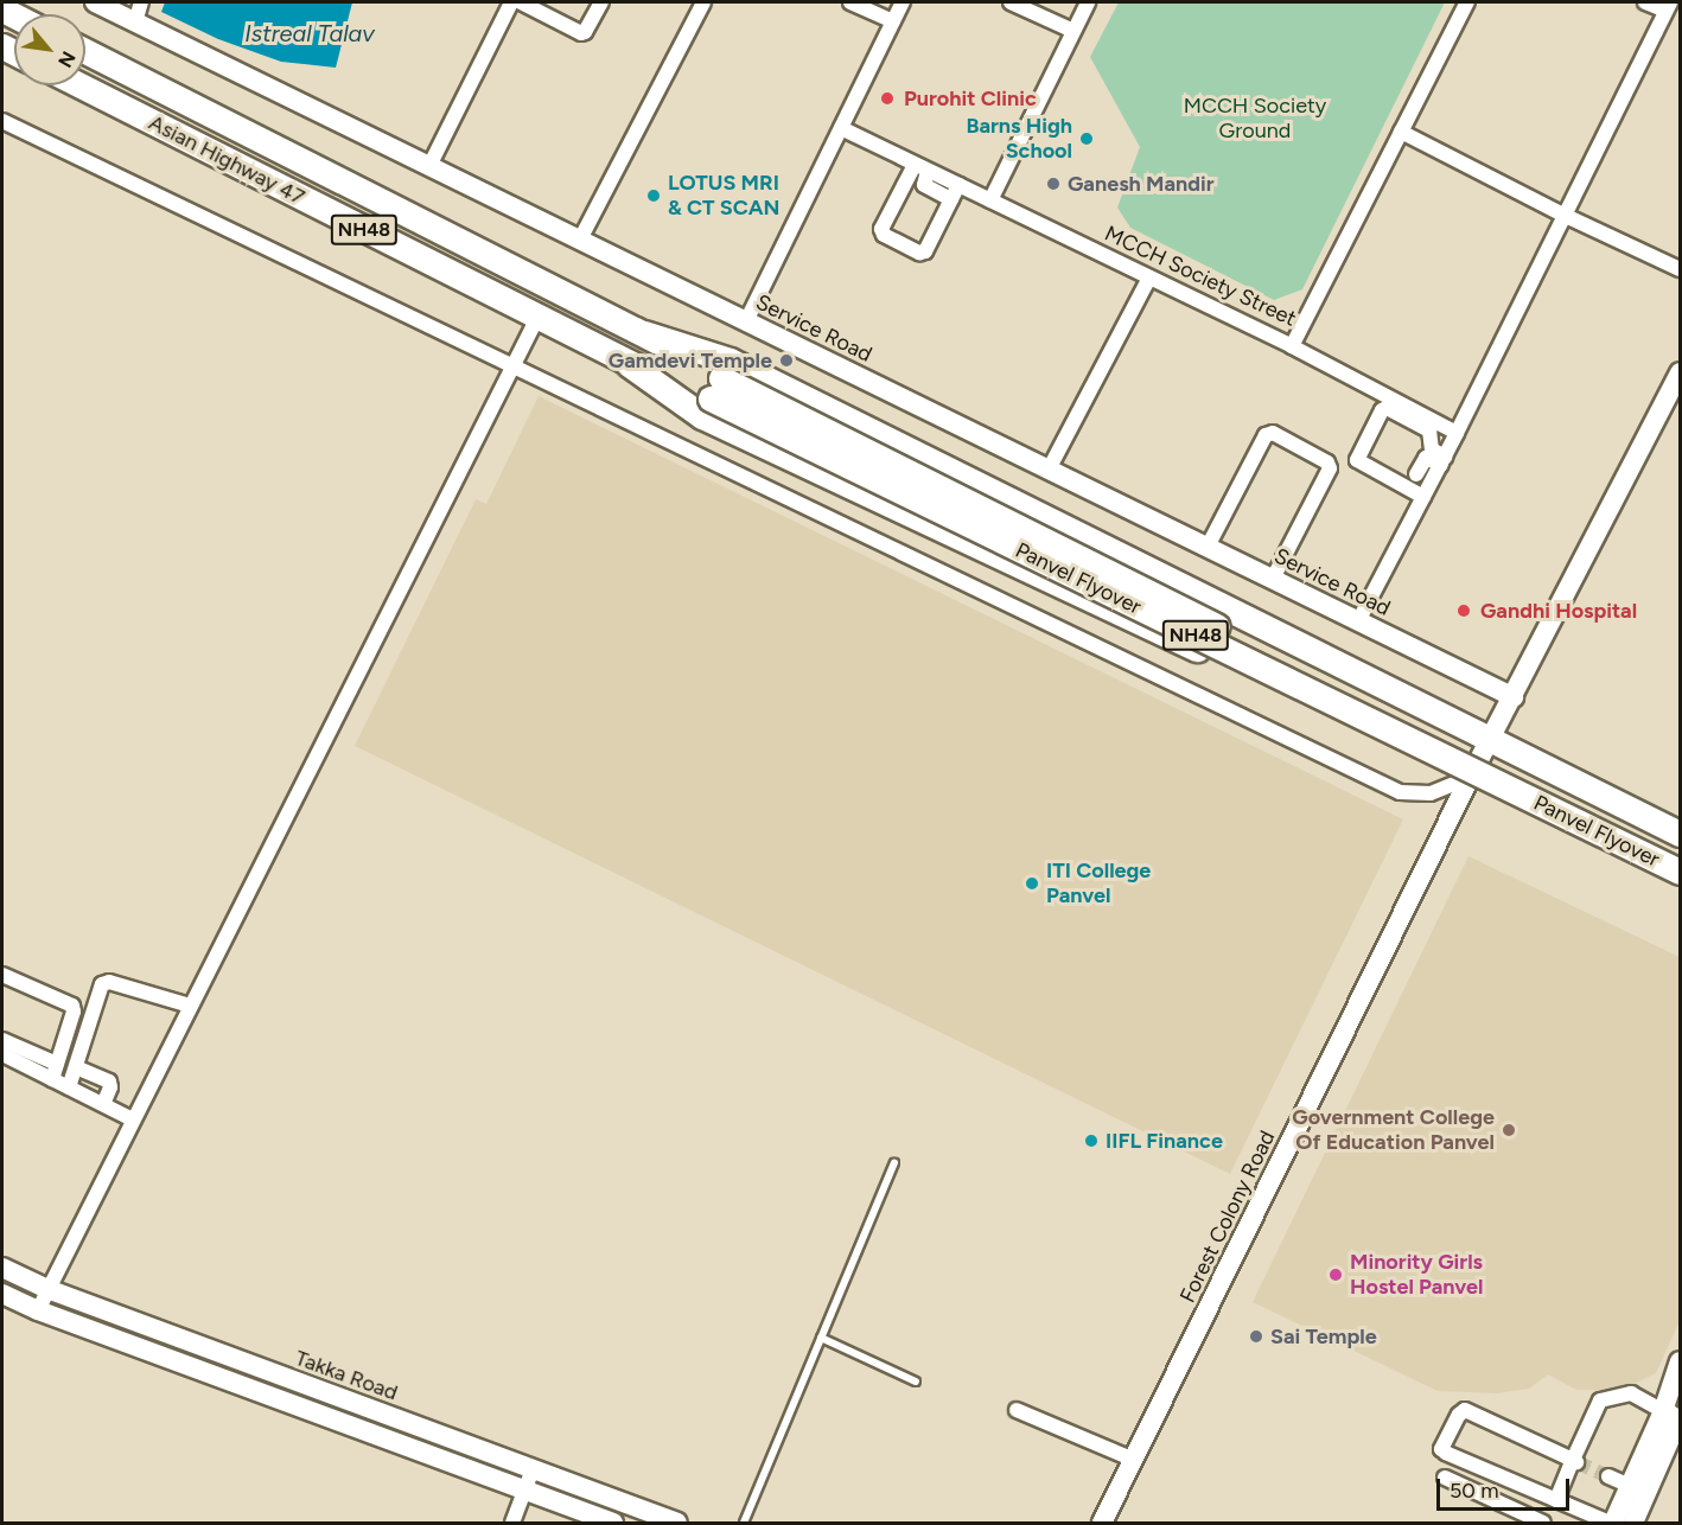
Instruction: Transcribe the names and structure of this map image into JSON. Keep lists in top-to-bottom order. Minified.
{"streets":{"highway":["Asian Highway 47","NH48","Panvel Flyover"],"street":["MCCH Society Street","Service Road","Forest Colony Road","Takka Road"]},"crossings":[["Asian Highway 47","Panvel Flyover"],["Service Road","Forest Colony Road"]],"water":["Istreal Talav"],"parks":["MCCH Society Ground"],"places":["Purohit Clinic","Barns High School","Ganesh Mandir","LOTUS MRI & CT SCAN","Gamdevi Temple","Gandhi Hospital","ITI College Panvel","Government College Of Education Panvel","IIFL Finance","Minority Girls Hostel Panvel","Sai Temple"],"scale_bar":"50 m","north":"bottom right"}
